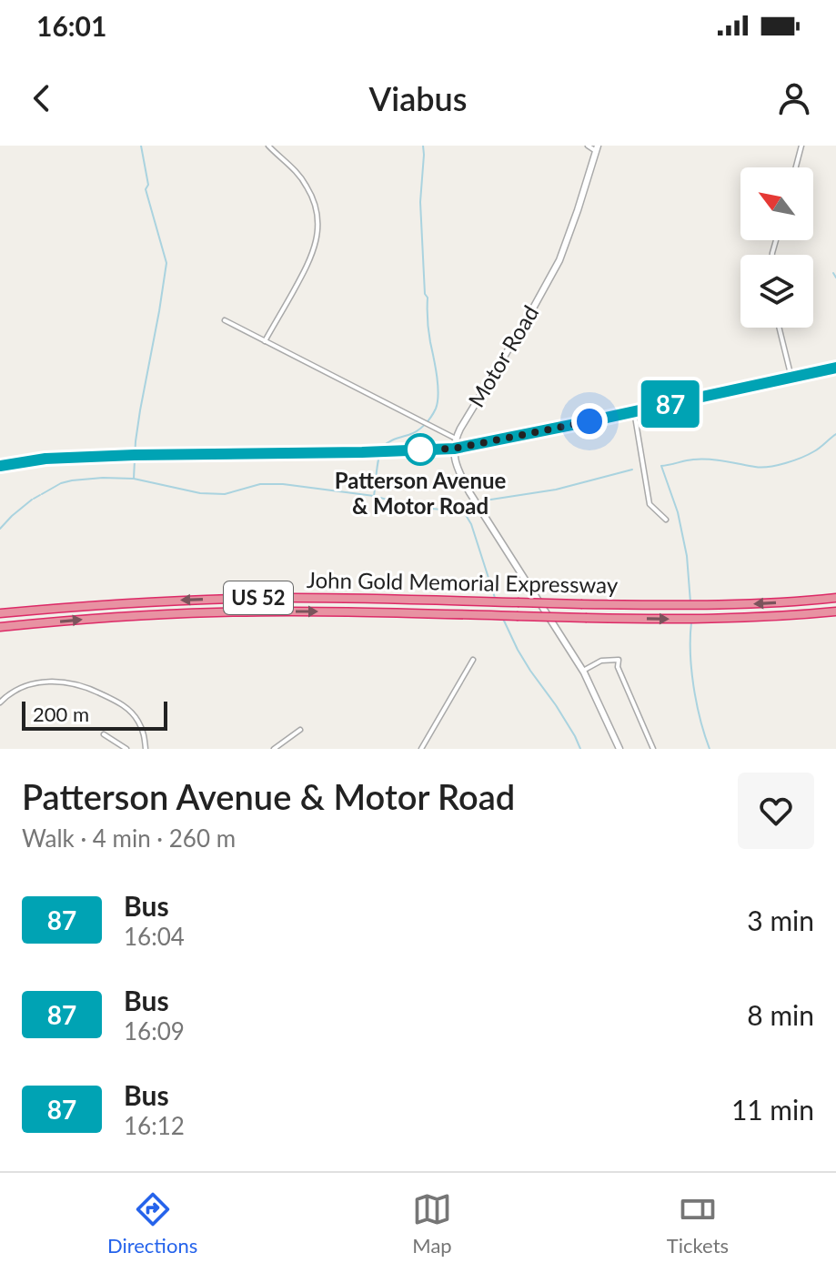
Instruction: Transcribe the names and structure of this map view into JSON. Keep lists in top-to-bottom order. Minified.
{"streets":{"highway":["John Gold Memorial Expressway","US 52"],"street":["Motor Road"]},"places":["Patterson Avenue & Motor Road"],"lines":["bus line 87"],"scale_bar":"200 m","north":"top left","page":{"status":"16:01","header":"Viabus","on_map":"87","scale":"200 m","heading":["Patterson Avenue & Motor Road","Walk · 4 min · 260 m"],"list":[{"mark":"87","name":"Bus","note":"16:04","value":"3 min"},{"mark":"87","name":"Bus","note":"16:09","value":"8 min"},{"mark":"87","name":"Bus","note":"16:12","value":"11 min"}],"tabs":["Directions","Map","Tickets"]}}
